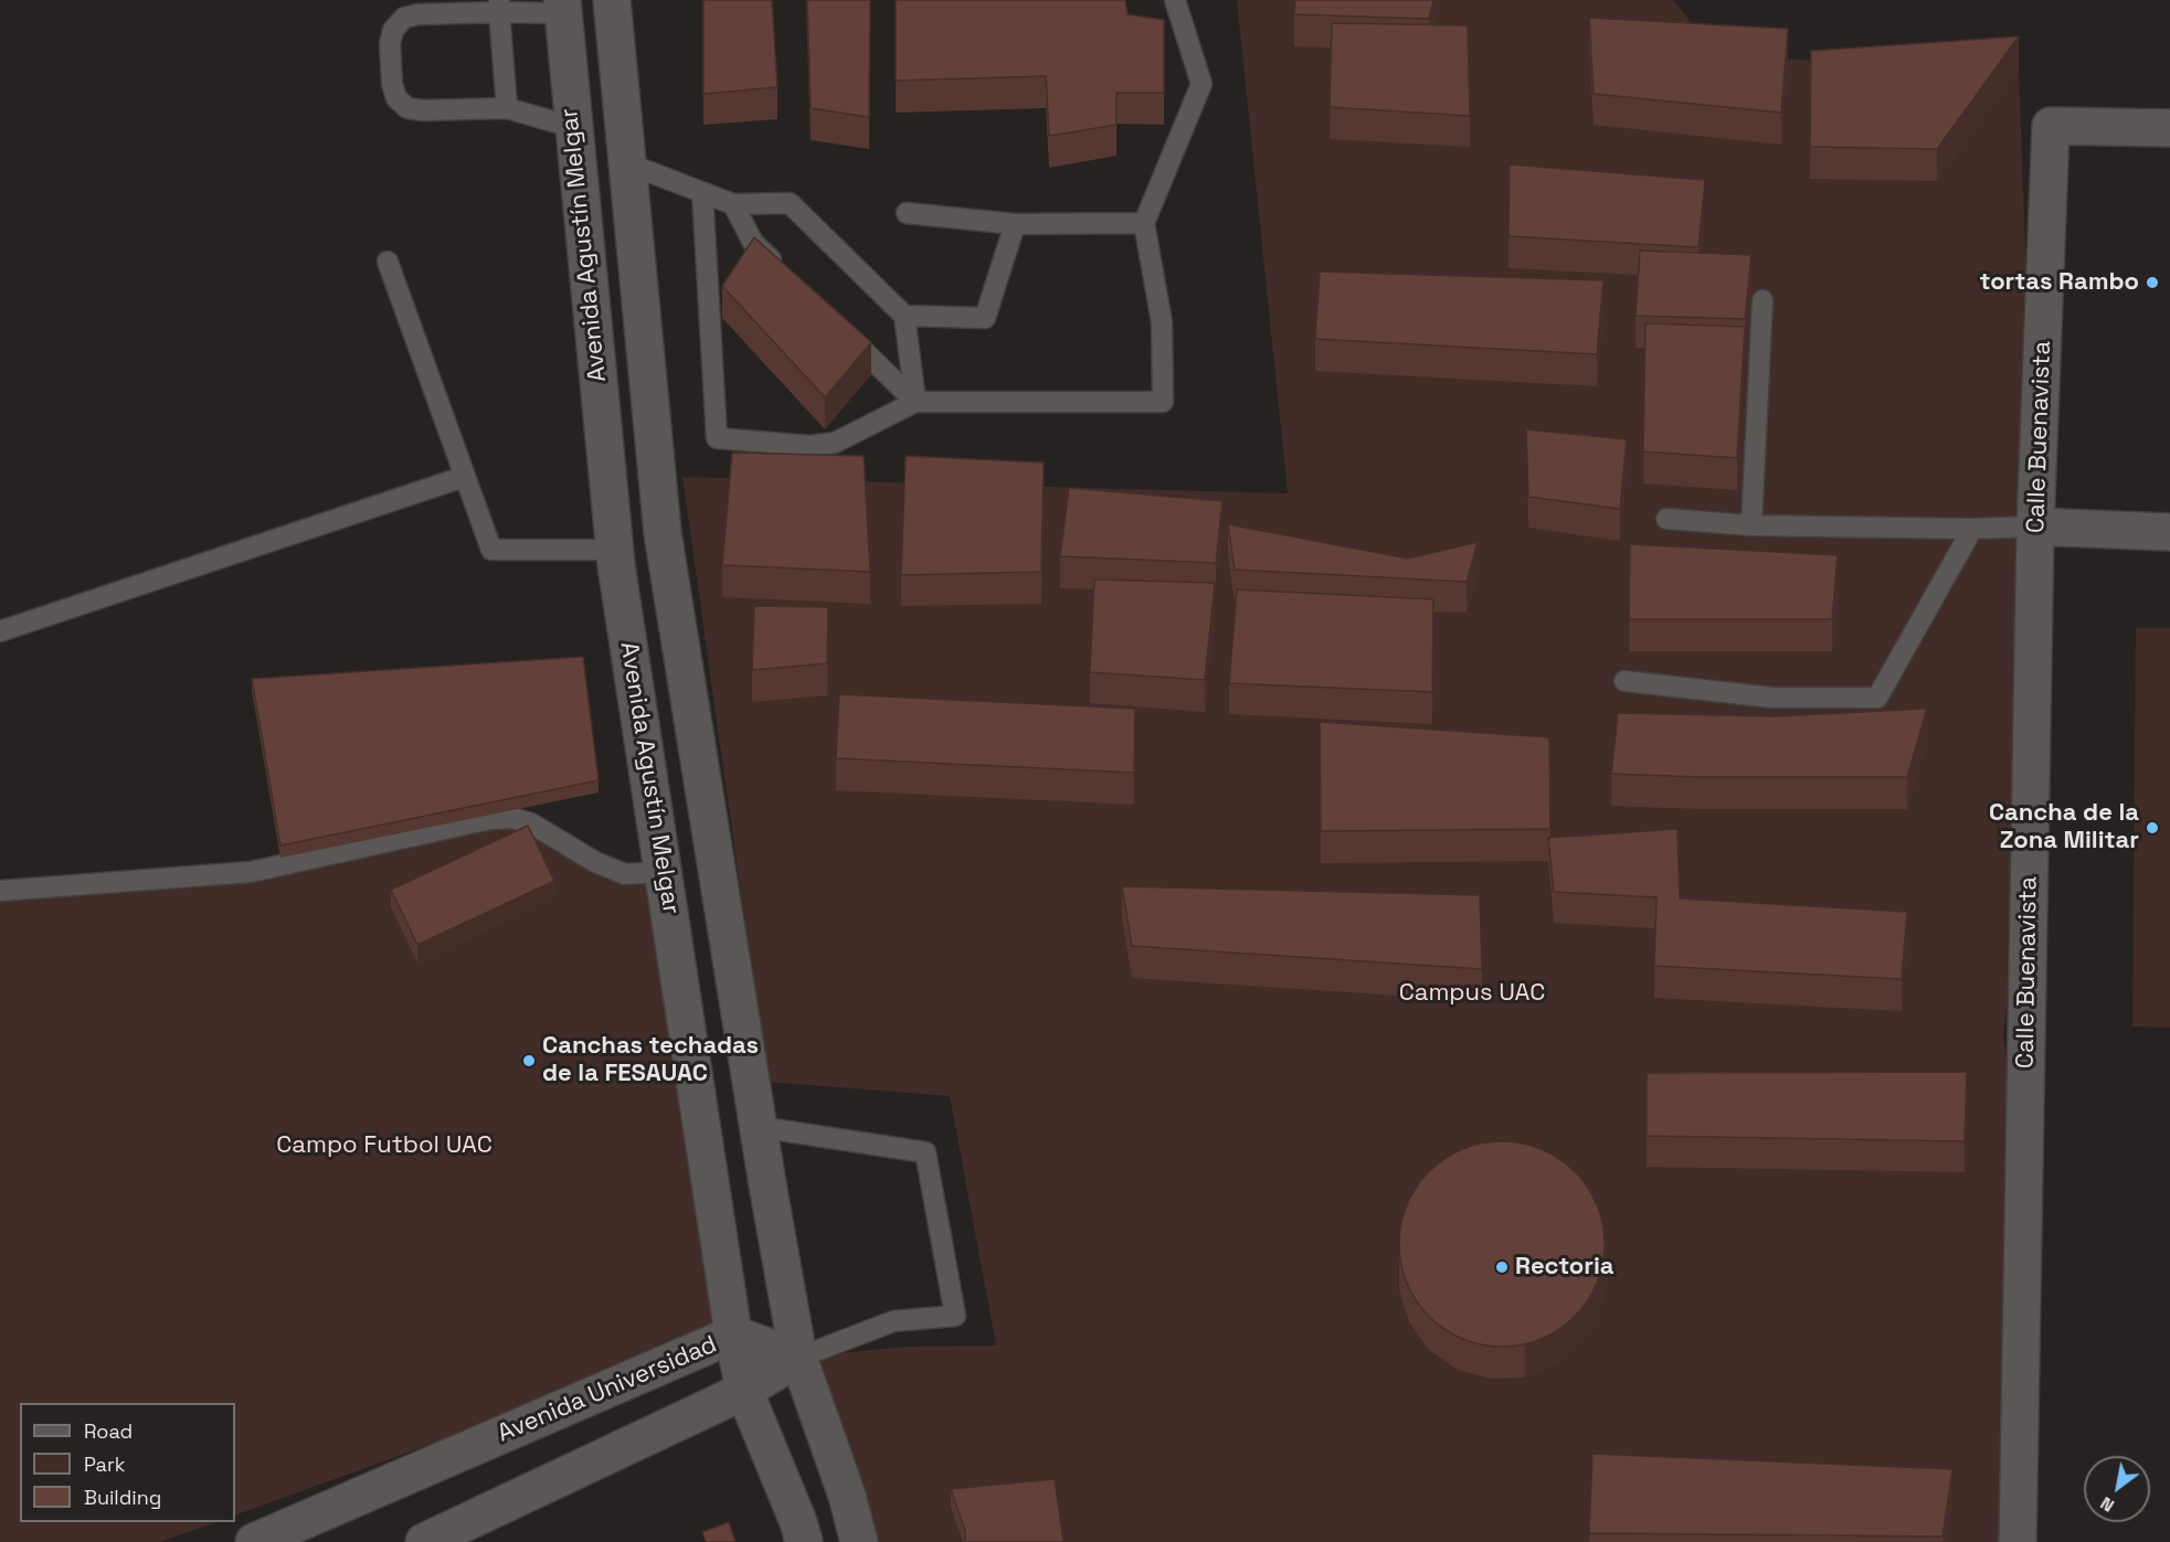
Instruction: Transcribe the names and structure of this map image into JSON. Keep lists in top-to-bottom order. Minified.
{"streets":{"main road":["Avenida Agustín Melgar","Calle Buenavista","Avenida Universidad"]},"crossings":[["Avenida Agustín Melgar","Avenida Universidad"]],"parks":["Campus UAC","Campo Futbol UAC"],"places":["tortas Rambo","Cancha de la Zona Militar","Canchas techadas de la FESAUAC","Rectoria"],"legend":["Road","Park","Building"],"north":"bottom left"}
